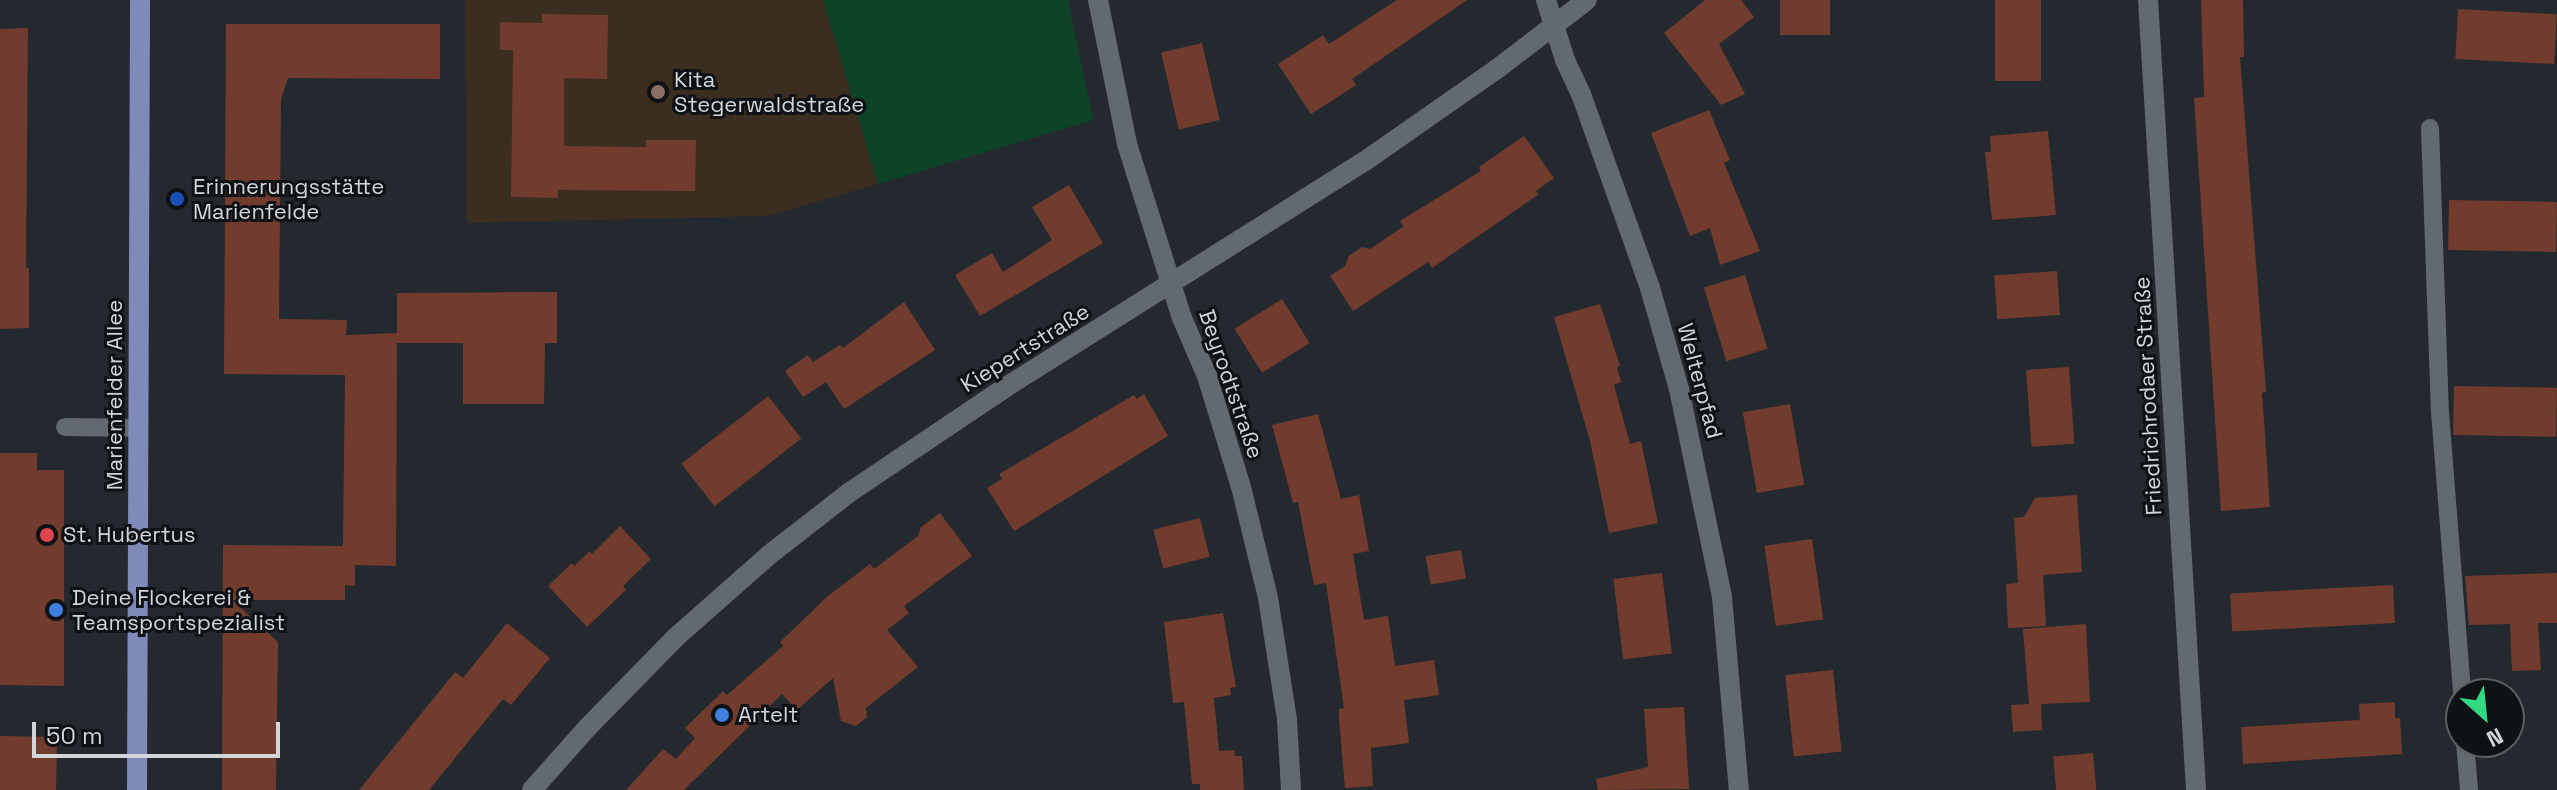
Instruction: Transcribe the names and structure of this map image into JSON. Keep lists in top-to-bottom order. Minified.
{"streets":{"main road":["Marienfelder Allee"],"street":["Kiepertstraße","Welterpfad","Beyrodtstraße","Friedrichrodaer Straße"]},"crossings":[["Kiepertstraße","Welterpfad"],["Kiepertstraße","Beyrodtstraße"]],"places":["Kita Stegerwaldstraße","Erinnerungsstätte Marienfelde","St. Hubertus","Deine Flockerei & Teamsportspezialist","Artelt"],"scale_bar":"50 m","north":"bottom right"}
